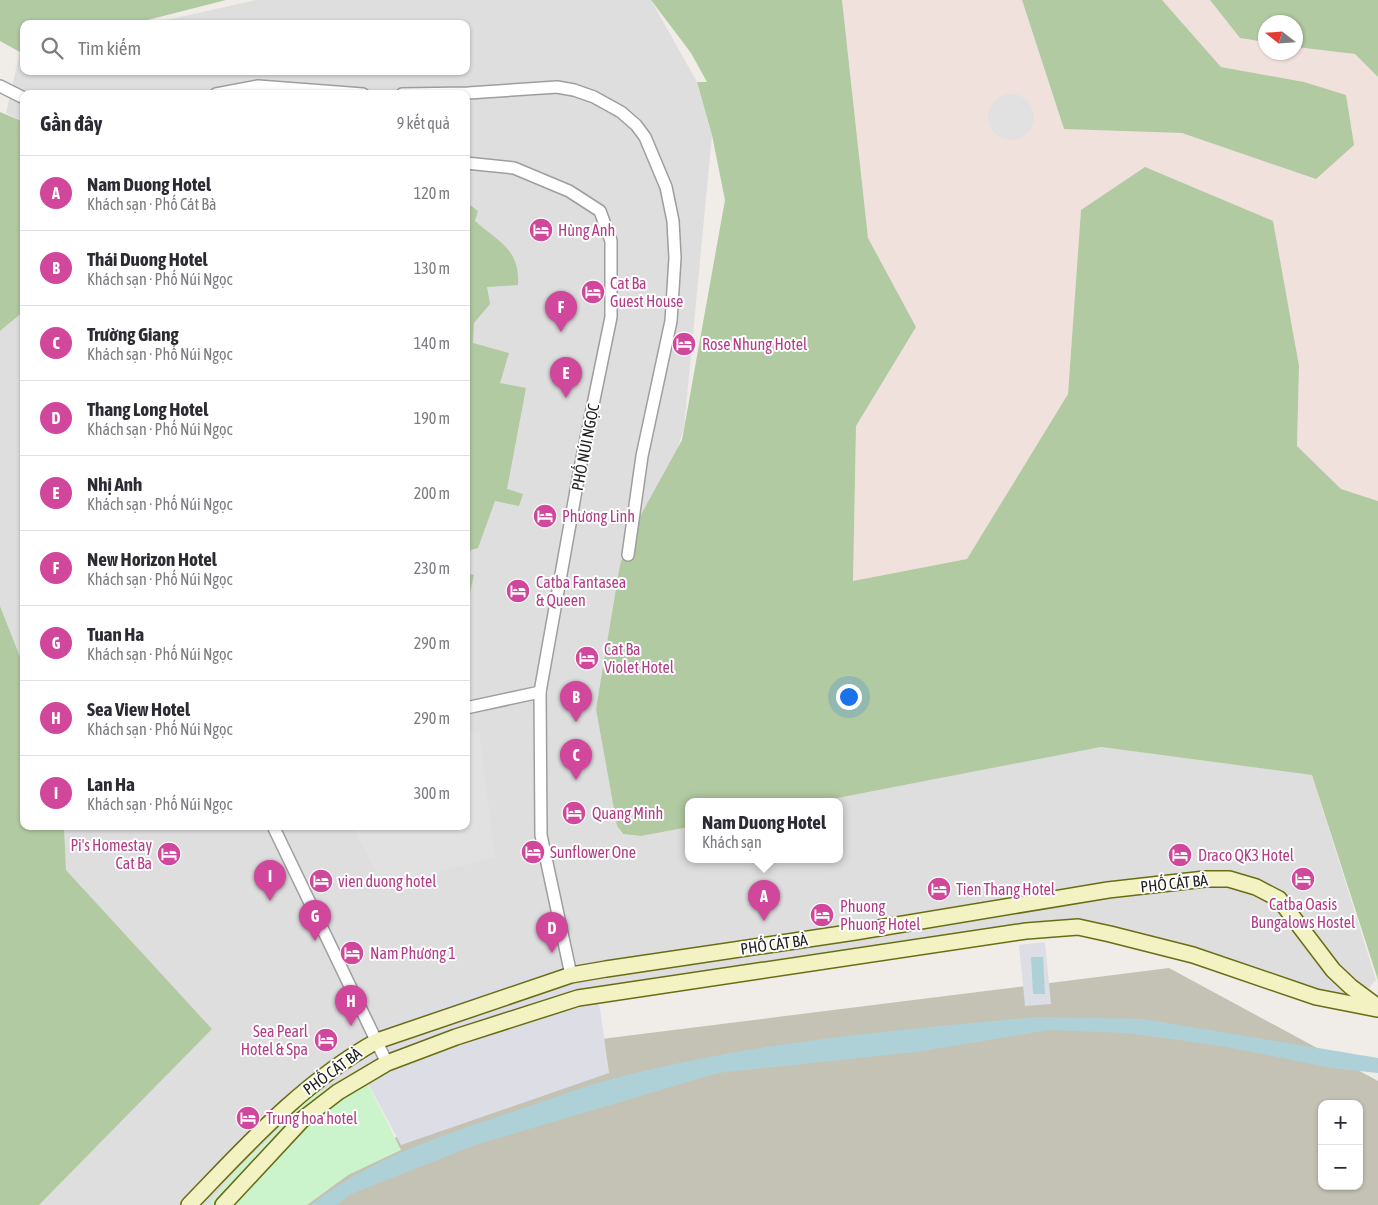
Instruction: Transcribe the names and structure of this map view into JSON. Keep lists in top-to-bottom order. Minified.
{"streets":{"main road":["PHỐ CÁT BÀ"],"street":["PHỐ NÚI NGỌC"]},"crossings":[["PHỐ NÚI NGỌC","PHỐ CÁT BÀ"]],"places":{"hotel":["Hùng Anh","Cat Ba Guest House","Rose Nhung Hotel","Phương Linh","Catba Fantasea & Queen","Cat Ba Violet Hotel","Quang Minh","Sunflower One","Pi's Homestay Cat Ba","Draco QK3 Hotel","Catba Oasis Bungalows Hostel","vien duong hotel","Tien Thang Hotel","Phuong Phuong Hotel","Nam Phương 1","Sea Pearl Hotel & Spa","Trung hoa hotel"]},"north":"left","page":{"search":"Tìm kiếm","heading":["Gần đây","9 kết quả"],"list":[{"mark":"A","name":"Nam Duong Hotel","note":"Khách sạn · Phố Cát Bà","value":"120 m"},{"mark":"B","name":"Thái Duong Hotel","note":"Khách sạn · Phố Núi Ngọc","value":"130 m"},{"mark":"C","name":"Trường Giang","note":"Khách sạn · Phố Núi Ngọc","value":"140 m"},{"mark":"D","name":"Thang Long Hotel","note":"Khách sạn · Phố Núi Ngọc","value":"190 m"},{"mark":"E","name":"Nhị Anh","note":"Khách sạn · Phố Núi Ngọc","value":"200 m"},{"mark":"F","name":"New Horizon Hotel","note":"Khách sạn · Phố Núi Ngọc","value":"230 m"},{"mark":"G","name":"Tuan Ha","note":"Khách sạn · Phố Núi Ngọc","value":"290 m"},{"mark":"H","name":"Sea View Hotel","note":"Khách sạn · Phố Núi Ngọc","value":"290 m"},{"mark":"I","name":"Lan Ha","note":"Khách sạn · Phố Núi Ngọc","value":"300 m"}],"pins":["F","E","B","C","I","A","G","D","H"],"popup":["Nam Duong Hotel","Khách sạn"],"map_buttons":["+","−"]}}
